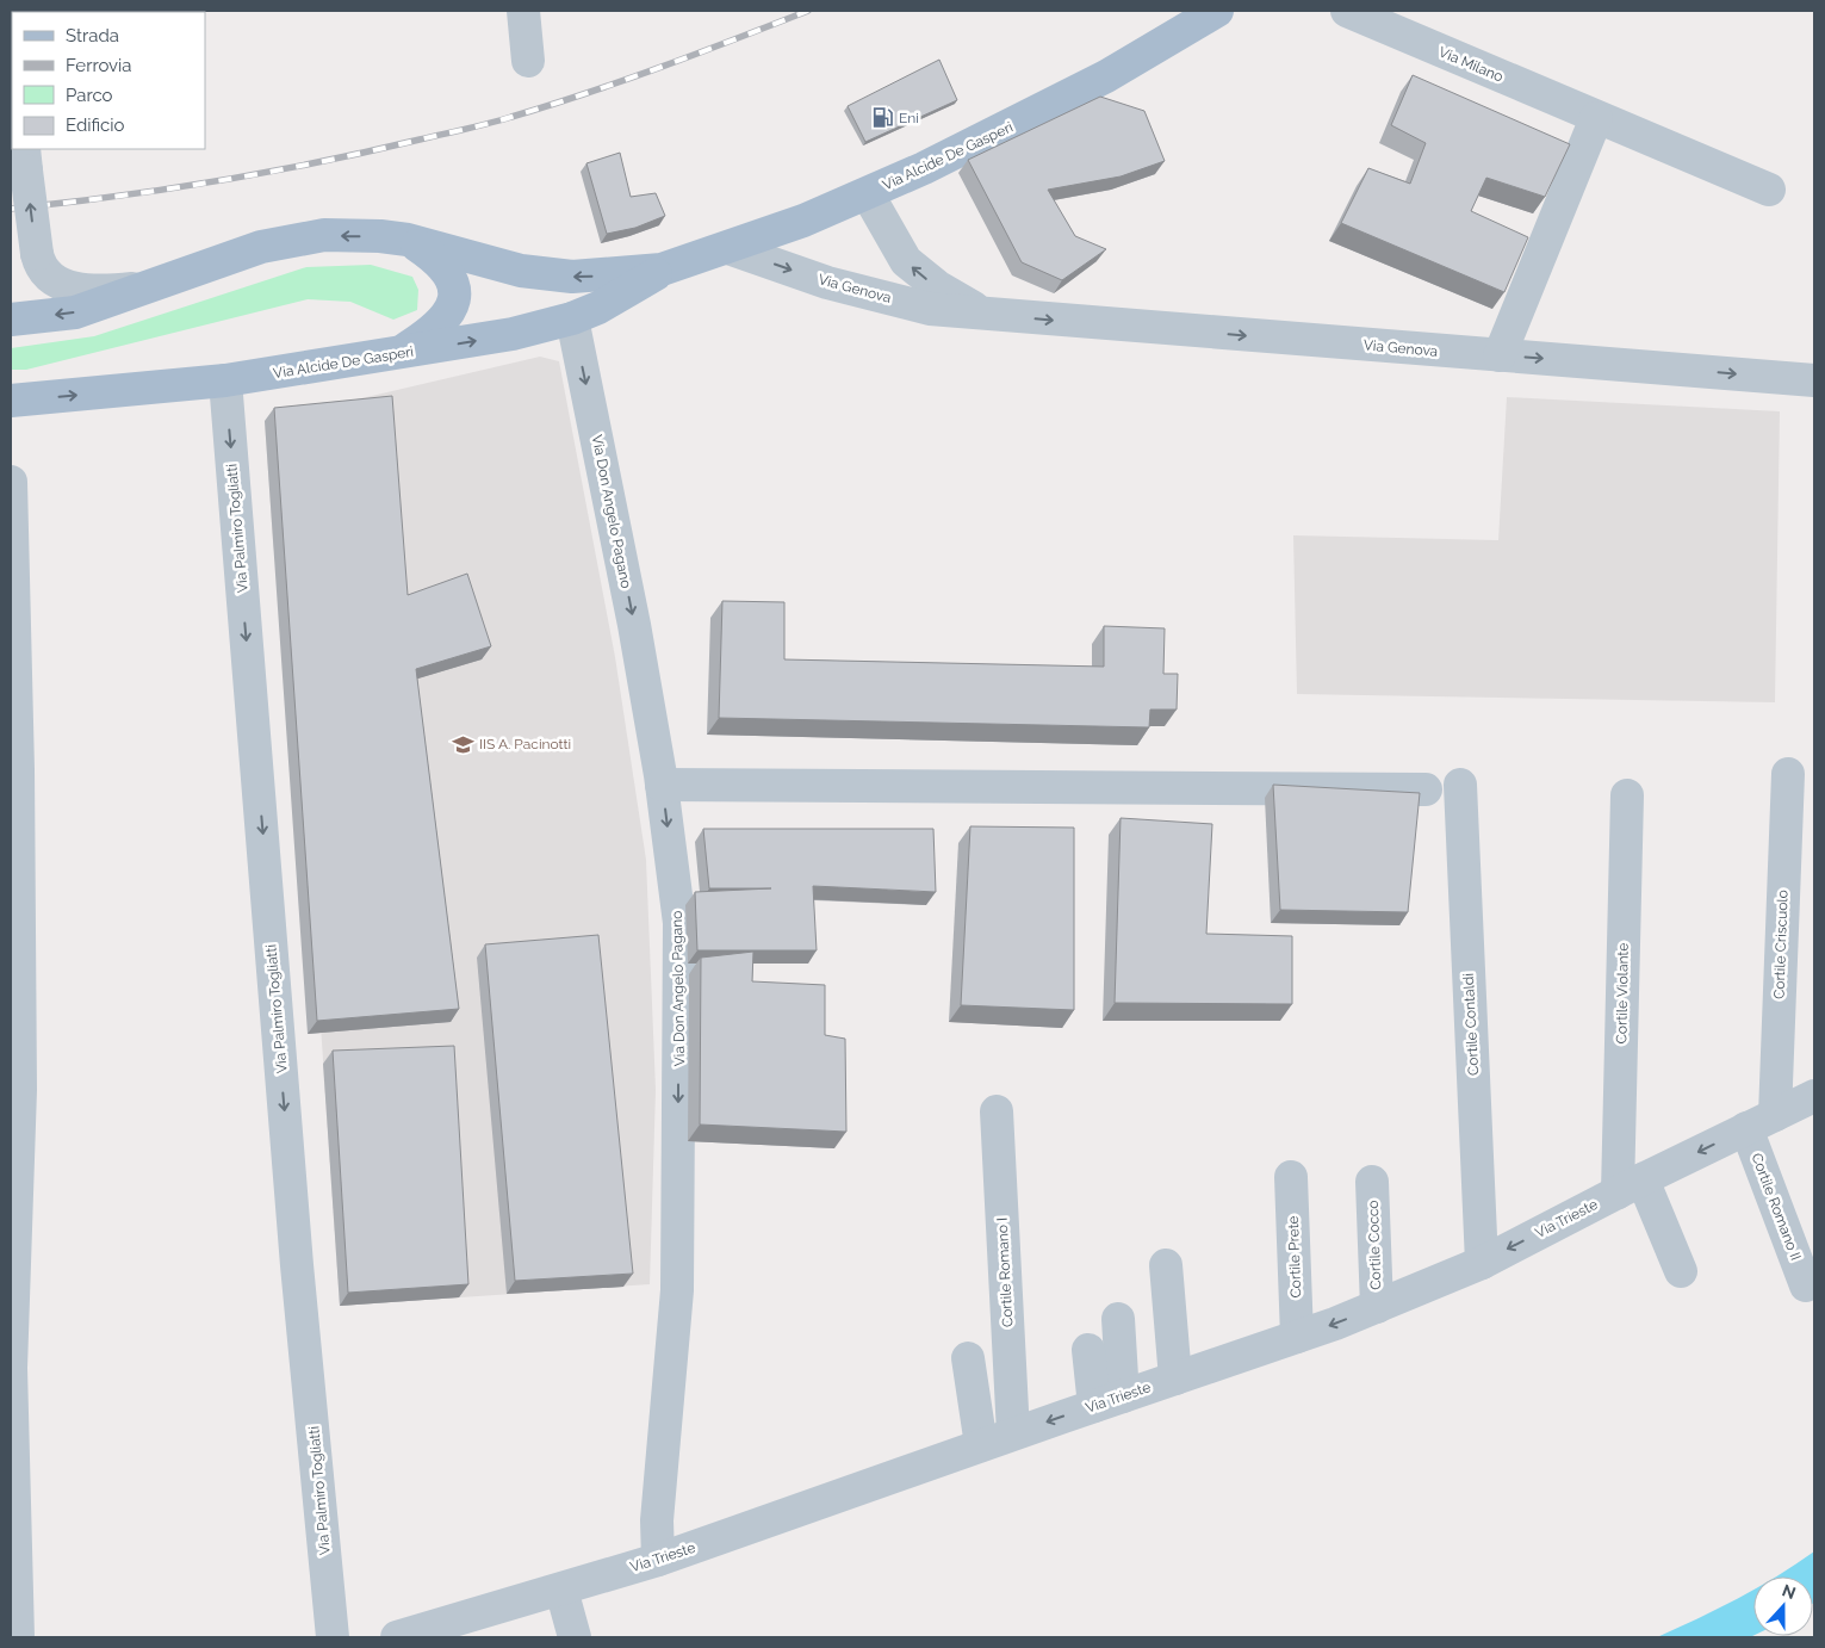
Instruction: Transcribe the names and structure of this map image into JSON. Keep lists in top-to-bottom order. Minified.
{"streets":{"main road":["Via Alcide De Gasperi"],"street":["Via Milano","Via Genova","Via Don Angelo Pagano","Via Palmiro Togliatti","Cortile Criscuolo","Cortile Violante","Cortile Contaldi","Cortile Romano II","Via Trieste","Cortile Cocco","Cortile Prete","Cortile Romano I"]},"crossings":[["Via Alcide De Gasperi","Via Genova"],["Via Alcide De Gasperi","Via Don Angelo Pagano"],["Via Alcide De Gasperi","Via Palmiro Togliatti"],["Via Don Angelo Pagano","Via Trieste"],["Cortile Criscuolo","Via Trieste"],["Cortile Violante","Via Trieste"],["Cortile Contaldi","Via Trieste"],["Cortile Romano II","Via Trieste"],["Via Trieste","Cortile Cocco"],["Via Trieste","Cortile Prete"],["Via Trieste","Cortile Romano I"]],"one_way":["Via Don Angelo Pagano"],"places":{"fuel station":["Eni"],"school or university":["IIS A. Pacinotti"]},"legend":["Strada","Ferrovia","Parco","Edificio"],"north":"top"}
